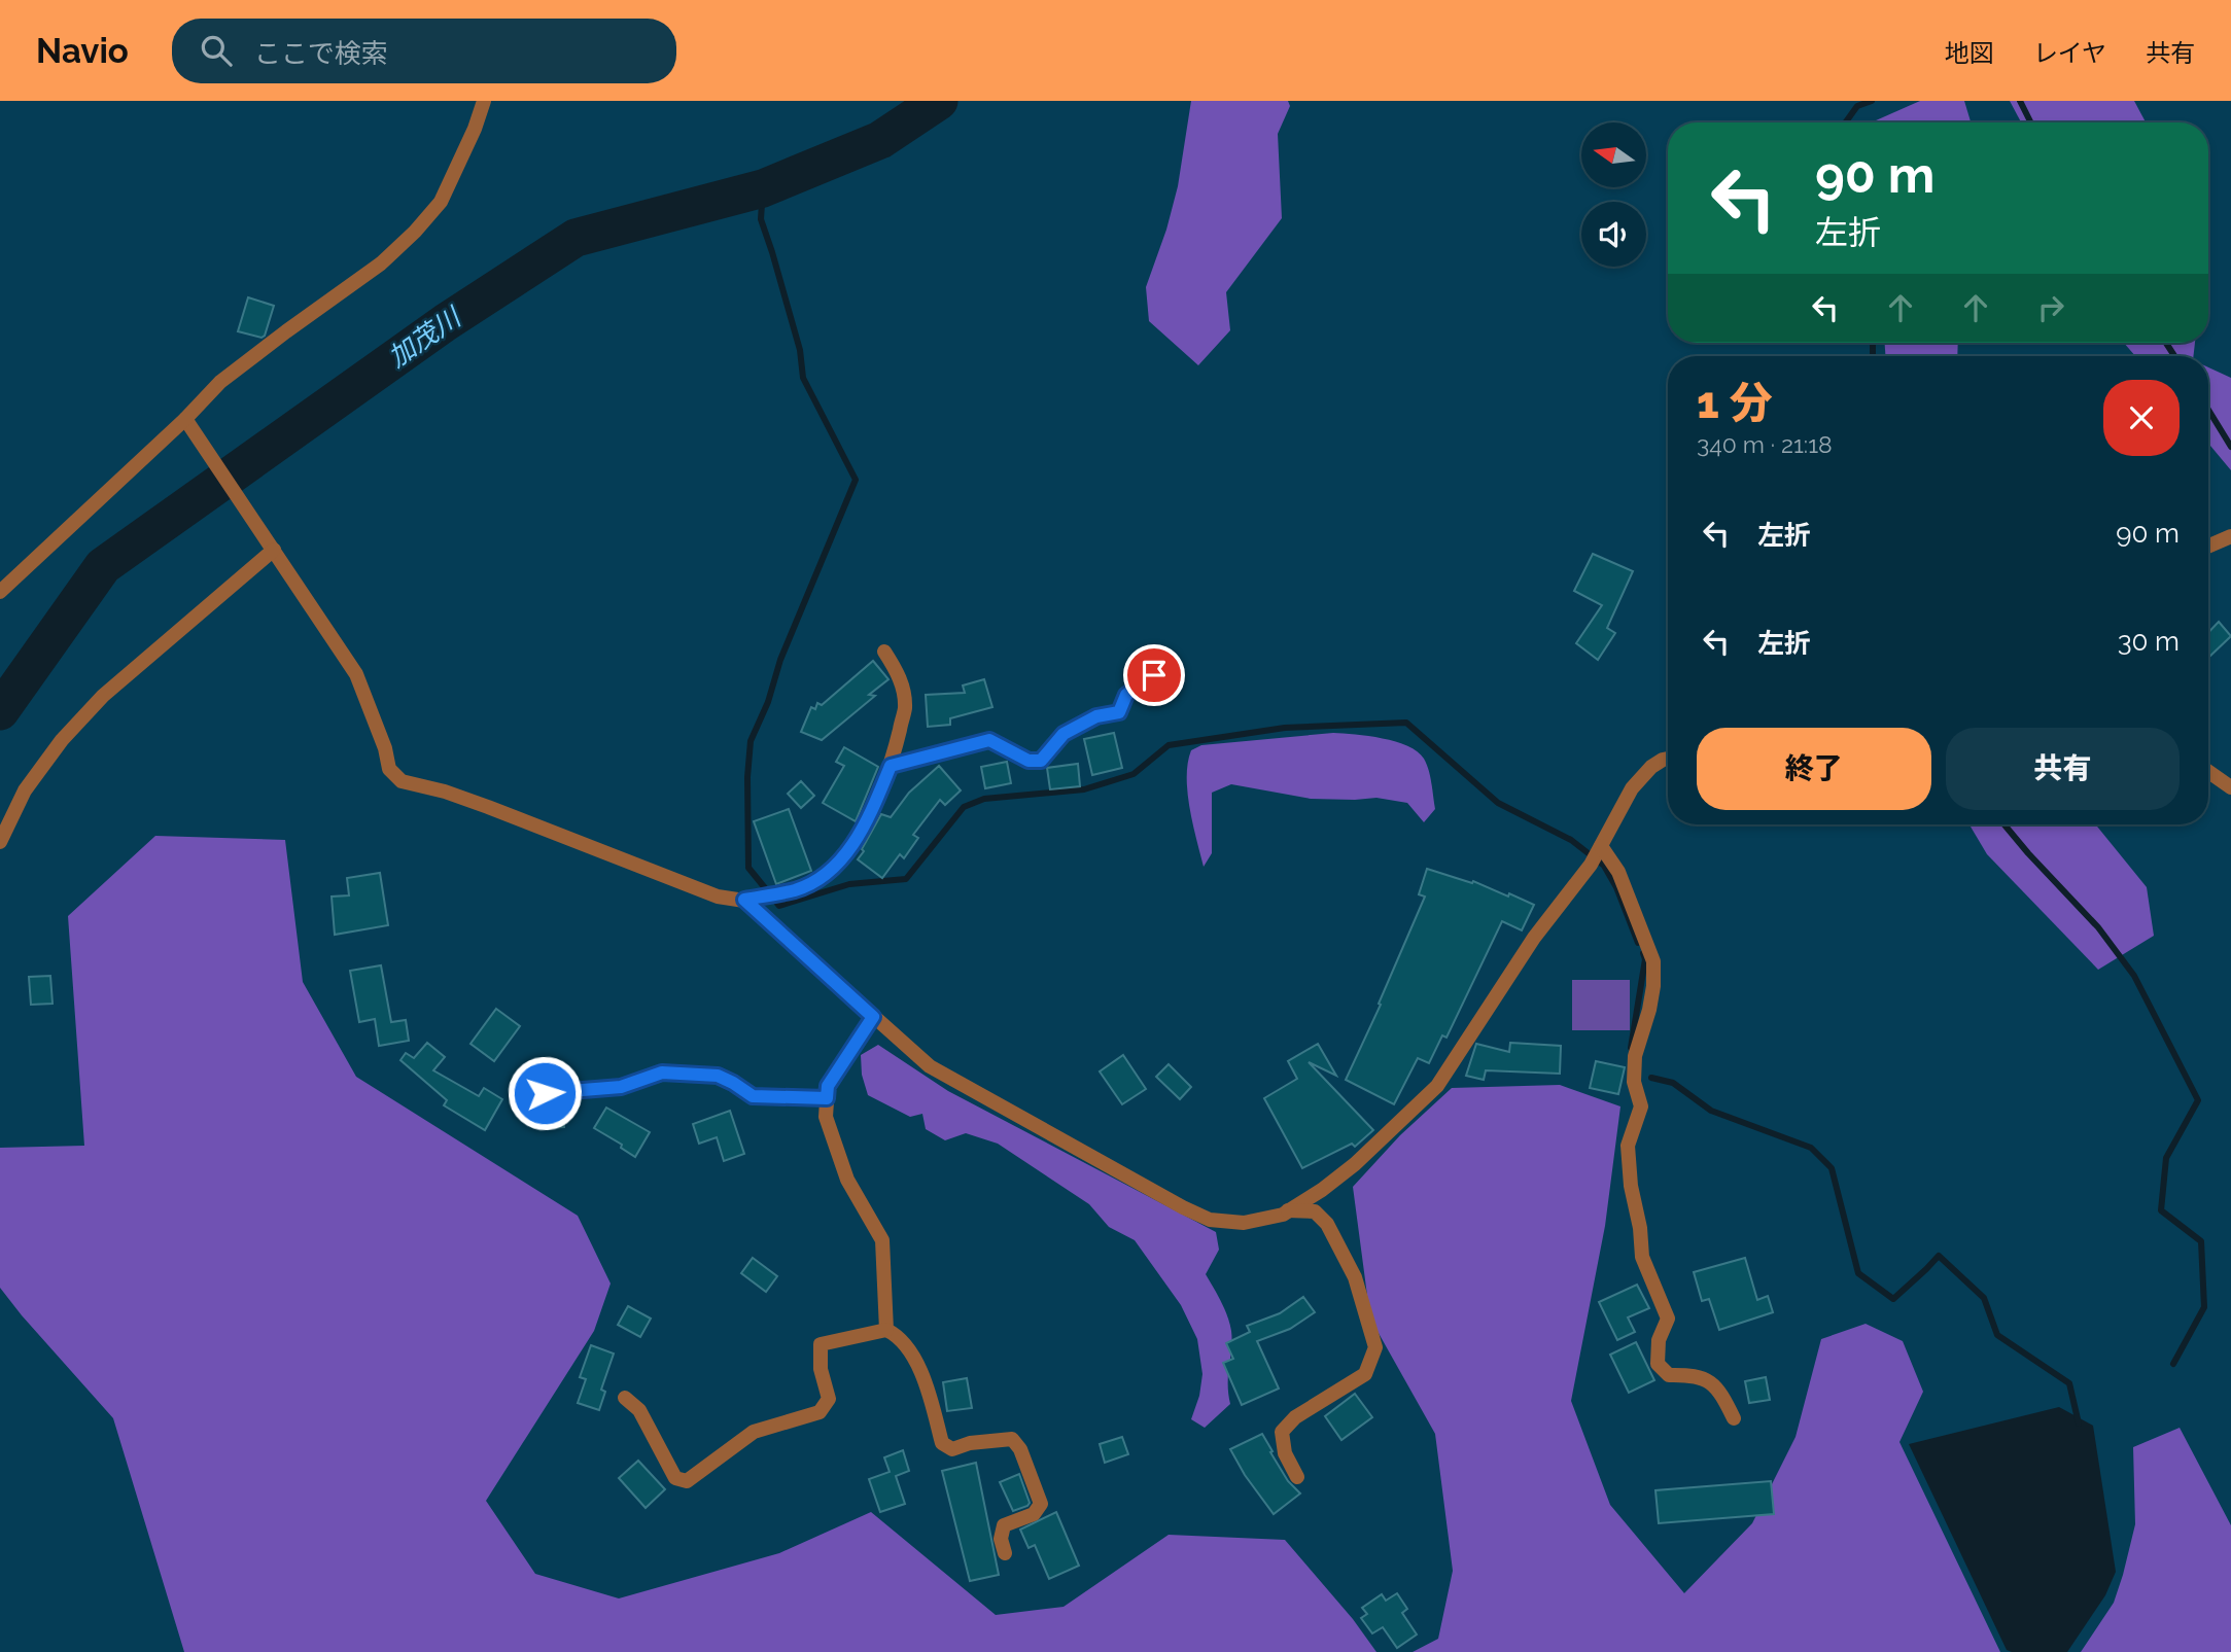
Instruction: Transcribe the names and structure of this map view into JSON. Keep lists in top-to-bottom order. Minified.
{"water":["加茂川"],"north":"left","page":{"header":"Navio","search":"ここで検索","nav":["地図","レイヤ","共有"],"turn":["90 m","左折"],"heading":["1 分","340 m · 21:18"],"list":[{"name":"左折","value":"90 m"},{"name":"左折","value":"30 m"}],"buttons":["終了","共有"]}}
